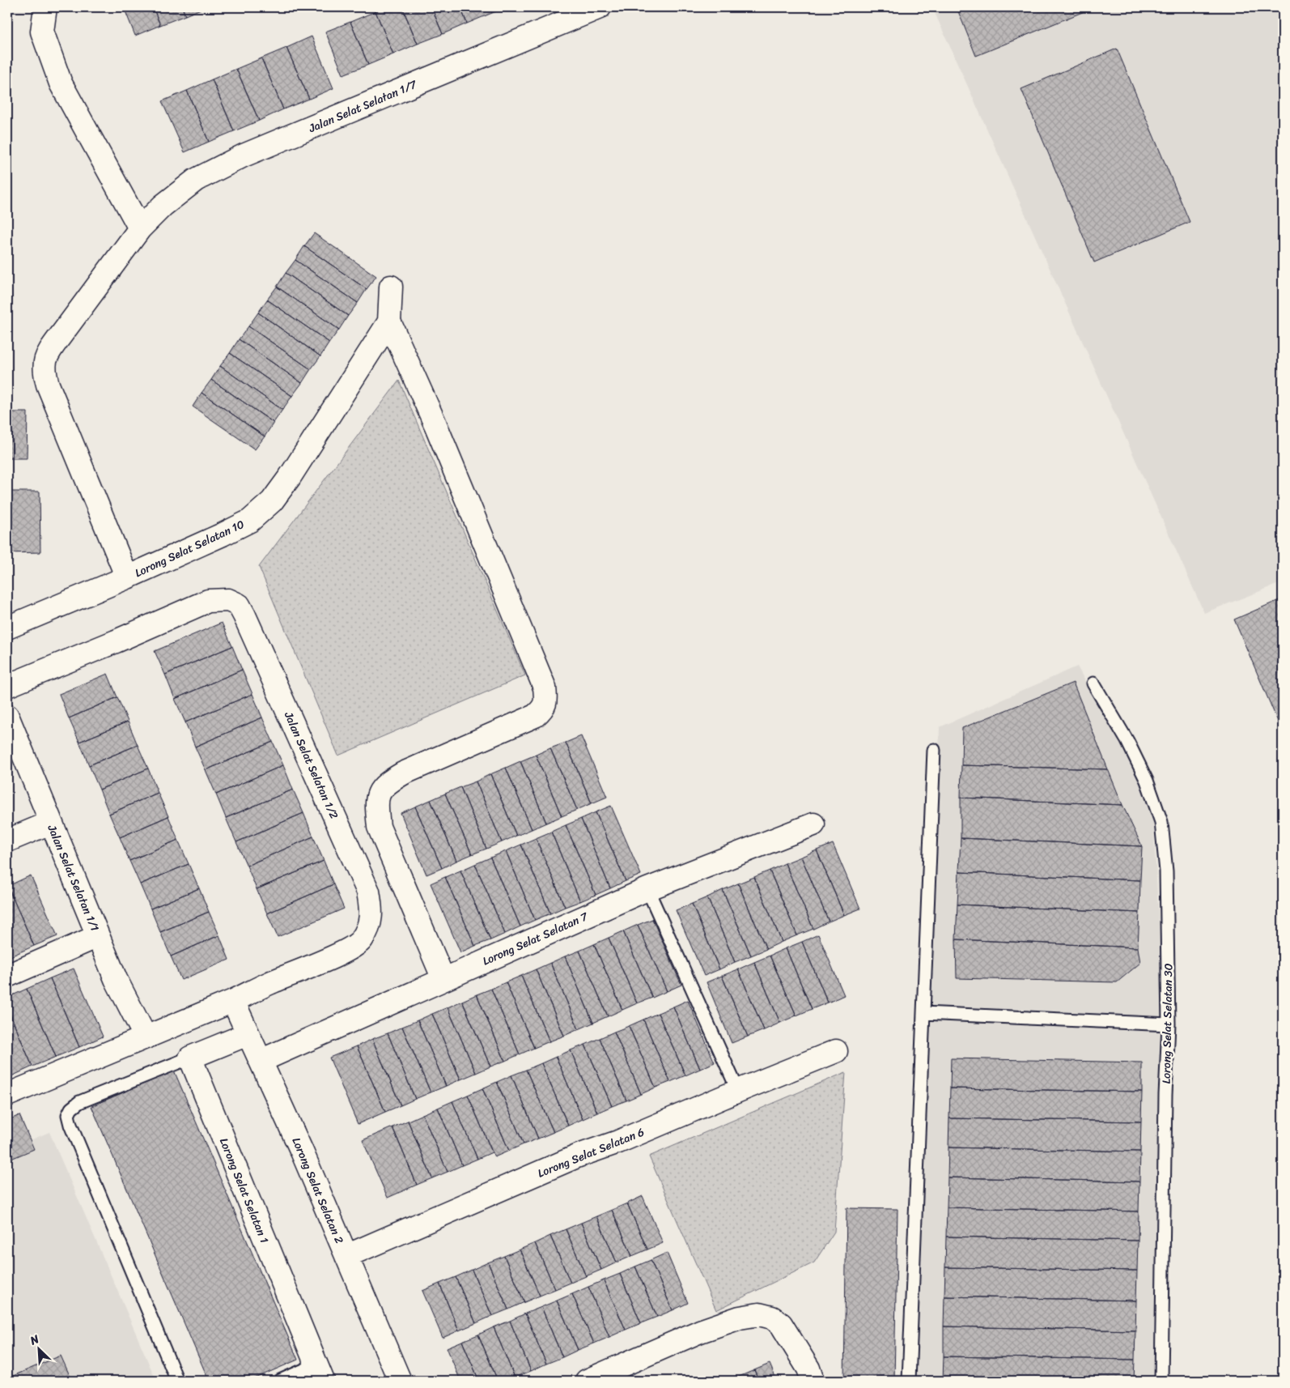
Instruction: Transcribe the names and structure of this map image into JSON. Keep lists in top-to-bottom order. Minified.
{"streets":{"street":["Jalan Selat Selatan 1/7","Lorong Selat Selatan 10","Jalan Selat Selatan 1/2","Jalan Selat Selatan 1/1","Lorong Selat Selatan 7","Lorong Selat Selatan 6","Lorong Selat Selatan 1","Lorong Selat Selatan 2"],"lane":["Lorong Selat Selatan 30"]},"crossings":[["Jalan Selat Selatan 1/7","Lorong Selat Selatan 10"],["Jalan Selat Selatan 1/2","Jalan Selat Selatan 1/1"],["Jalan Selat Selatan 1/2","Lorong Selat Selatan 2"],["Lorong Selat Selatan 7","Lorong Selat Selatan 2"],["Lorong Selat Selatan 6","Lorong Selat Selatan 2"]],"north":"top left"}
